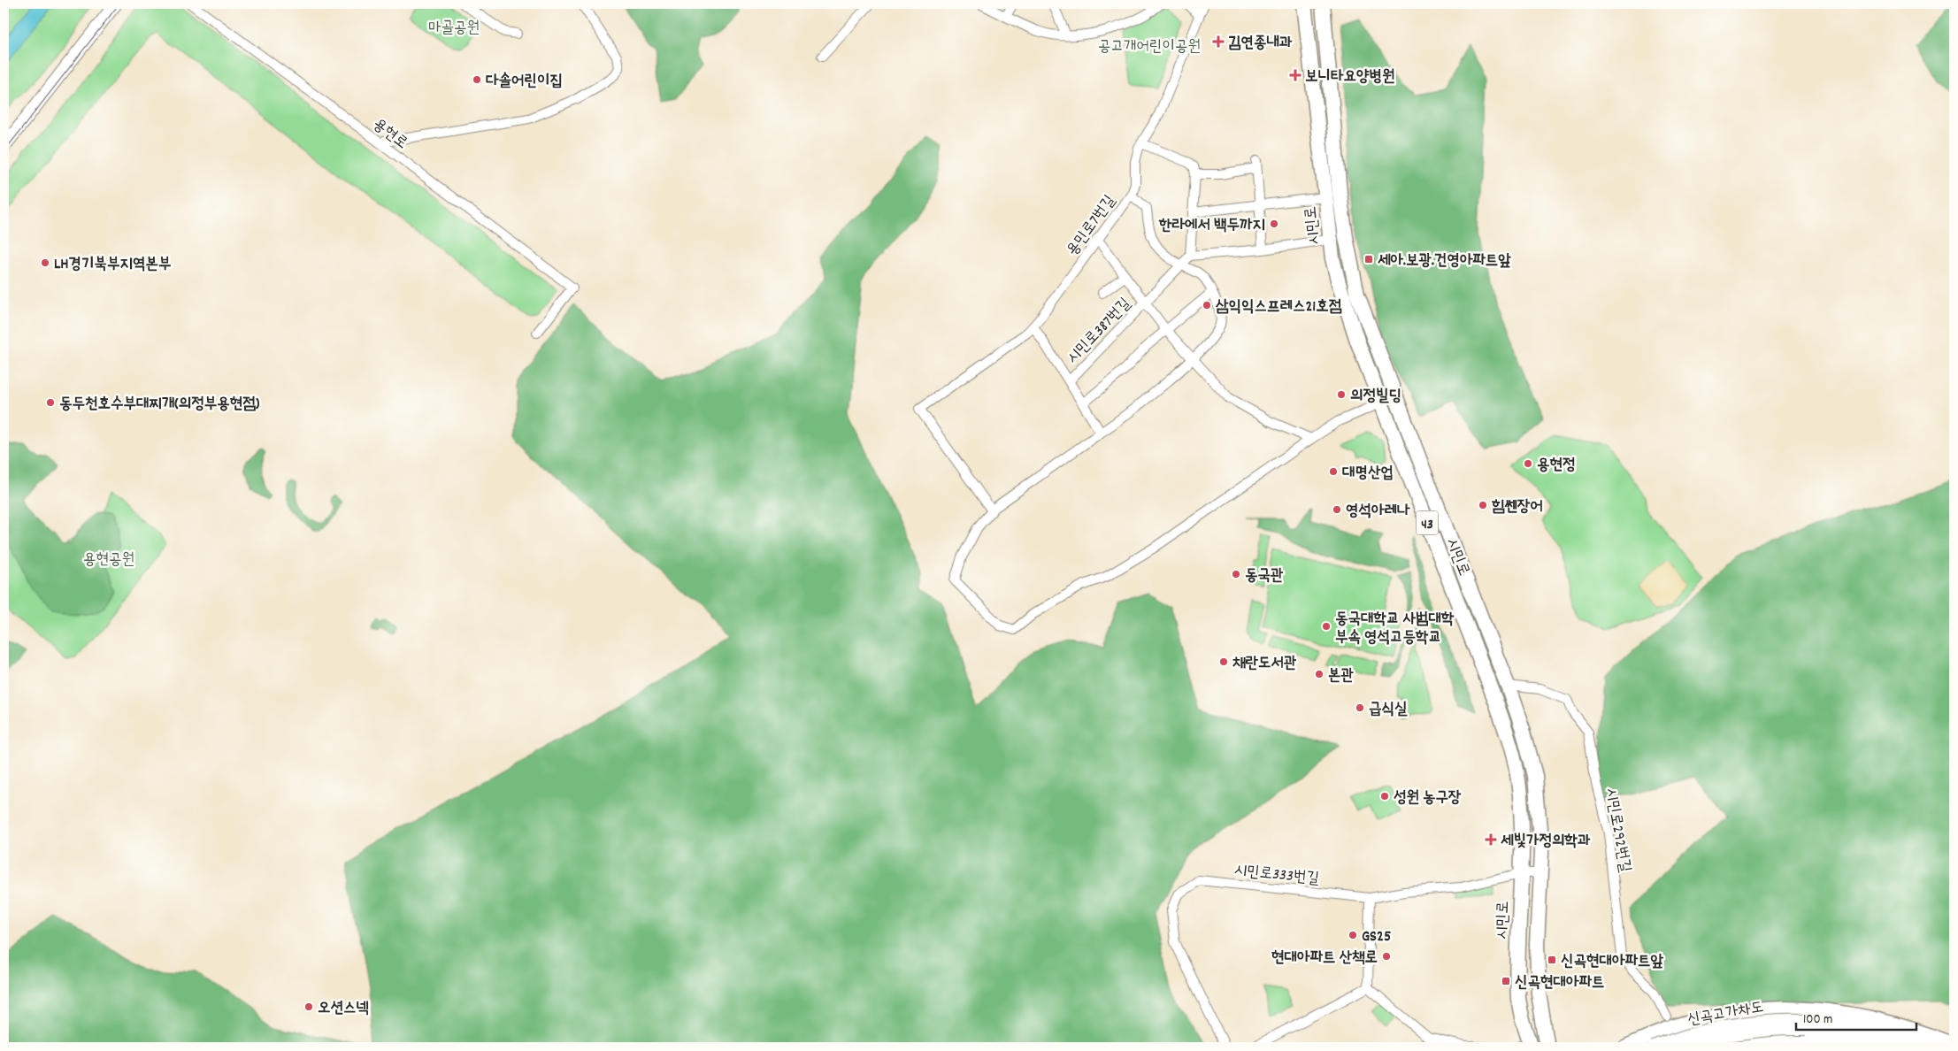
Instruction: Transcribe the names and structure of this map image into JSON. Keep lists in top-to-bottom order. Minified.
{"streets":{"main road":["시민로","43"],"street":["용현로","용민로7번길","시민로387번길","시민로292번길","시민로333번길","신곡고가차도"]},"crossings":[["시민로","시민로292번길"],["시민로","시민로333번길"]],"parks":["마골공원","공고개어린이공원","용현공원"],"places":{"health":["김연종내과","보니타요양병원","세빛가정의학과"],"other":["다솔어린이집","한라에서 백두까지","LH경기북부지역본부","삼익익스프레스21호점","의정빌딩","동두천호수부대찌개(의정부용현점)","용현정","대명산업","힘쎈장어","영석아레나","동국관","동국대학교 사범대학 부속 영석고등학교","채란도서관","본관","급식실","성원 농구장","GS25","현대아파트 산책로","오션스넥"],"transit":["세아.보광.건영아파트앞","신곡현대아파트앞","신곡현대아파트"]},"scale_bar":"100 m"}
